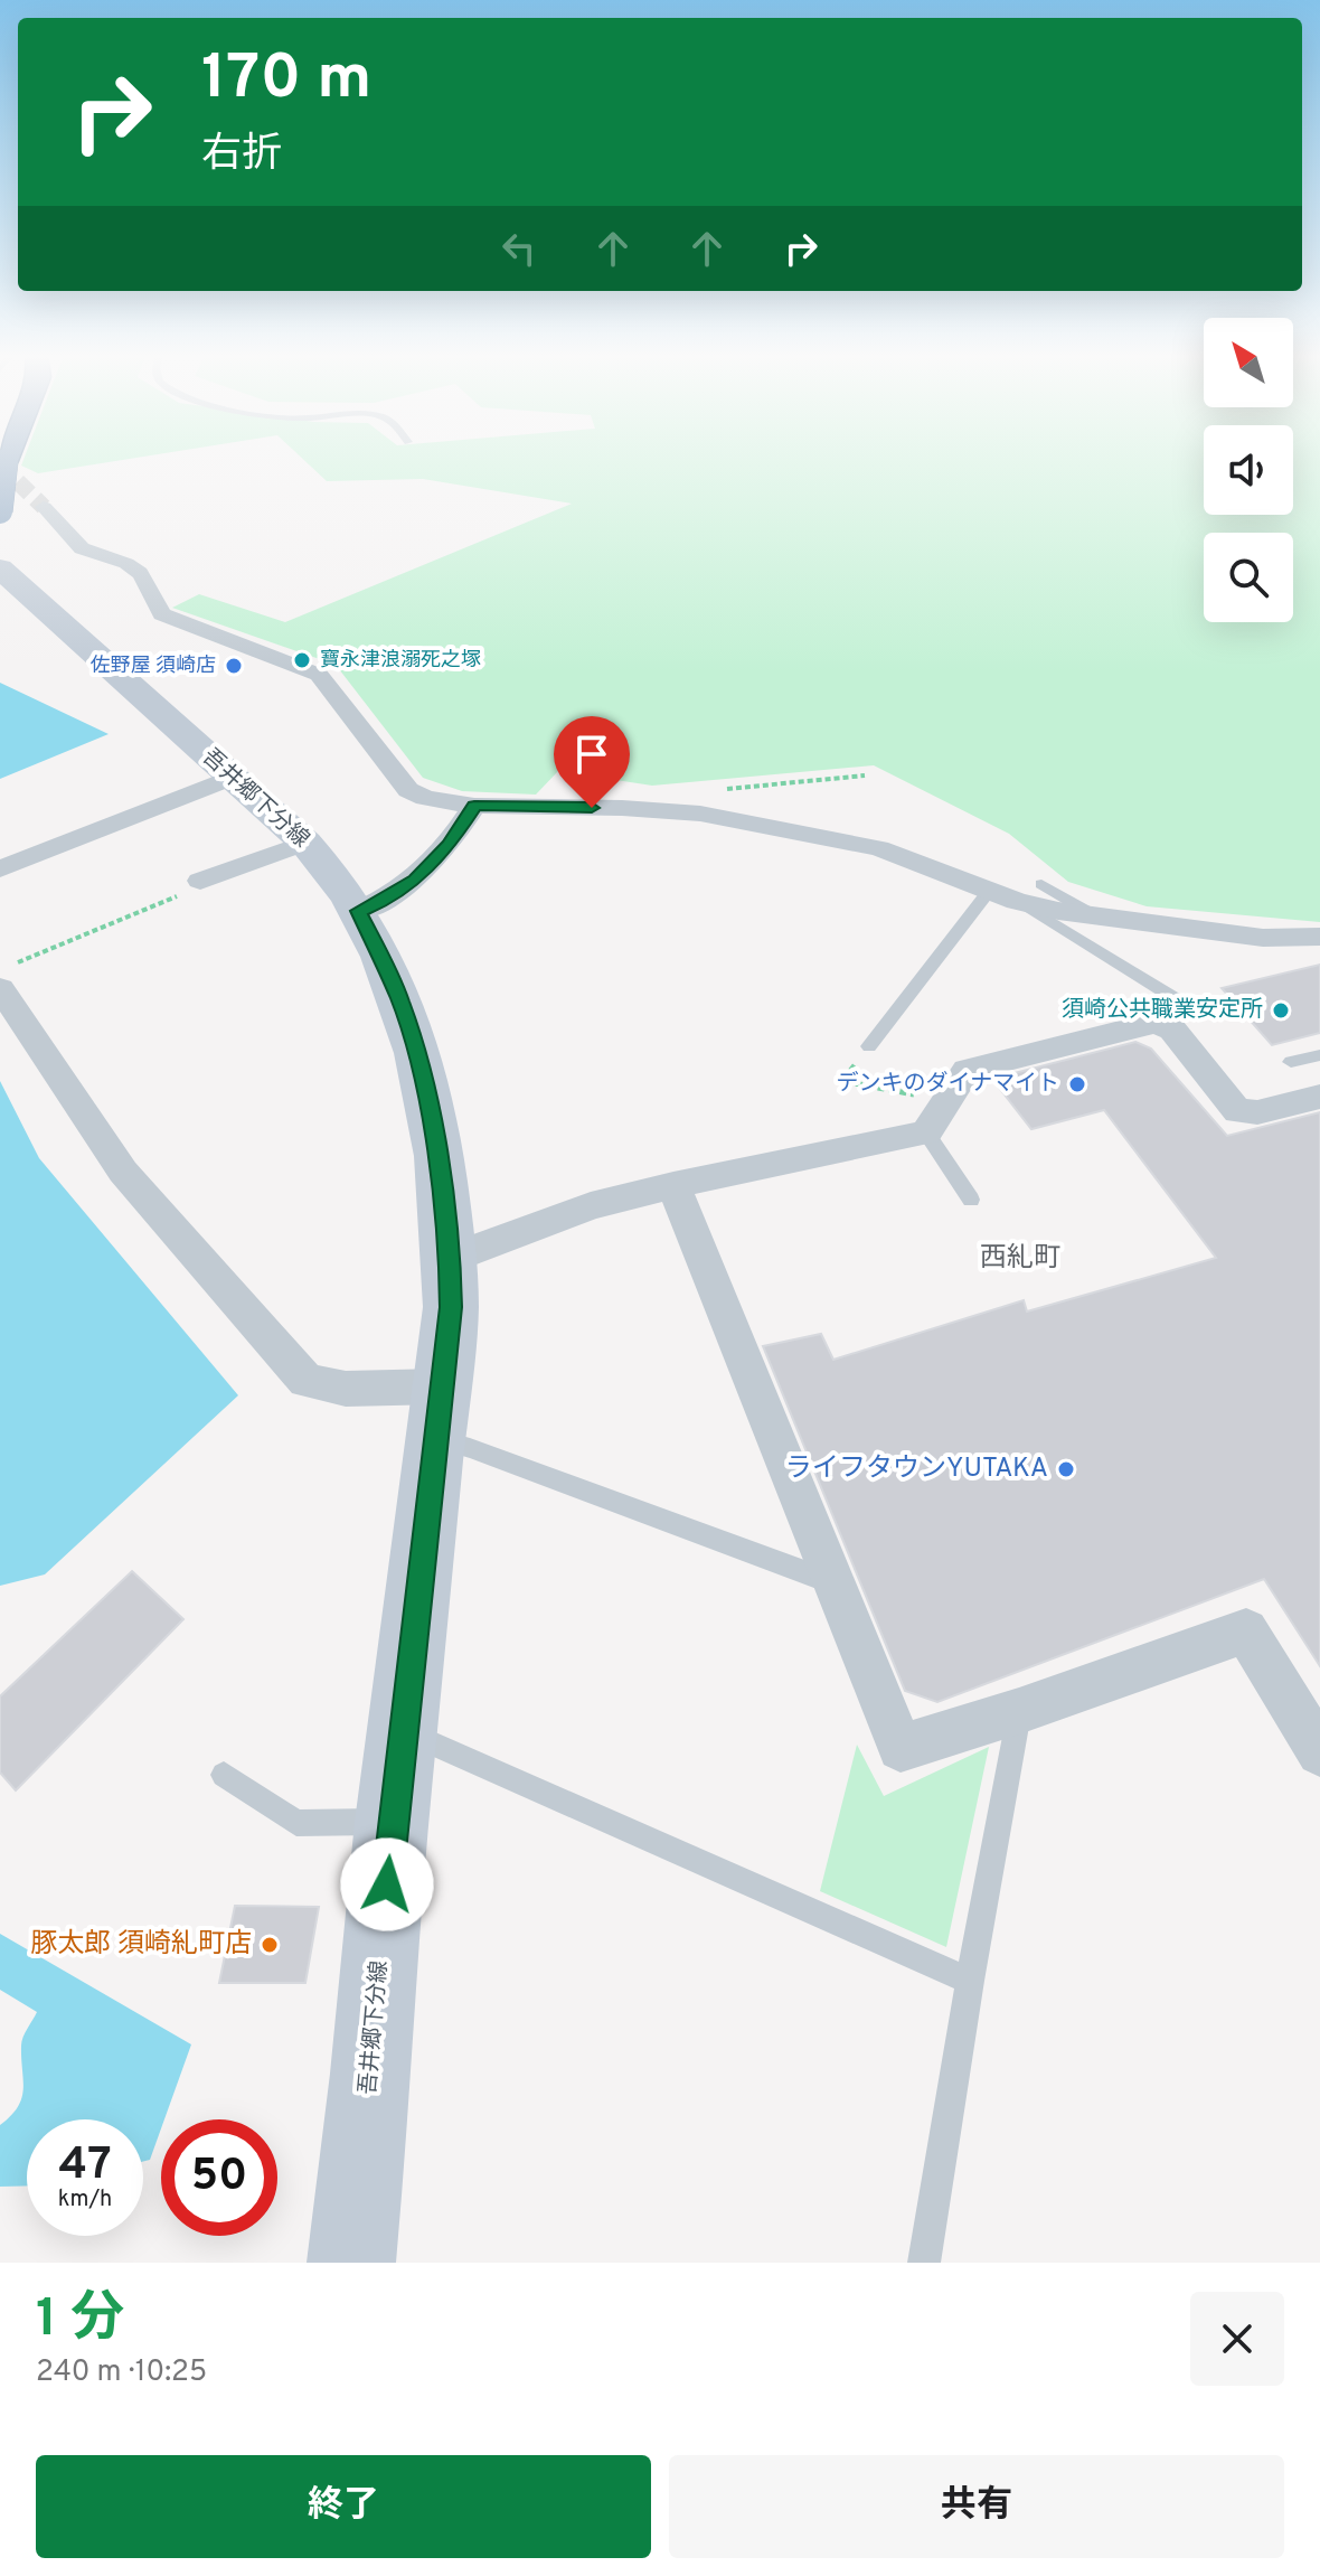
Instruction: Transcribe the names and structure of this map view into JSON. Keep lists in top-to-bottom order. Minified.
{"streets":{"main road":["吾井郷下分線"]},"districts":["西糺町"],"places":["寶永津浪溺死之塚","佐野屋 須崎店","須崎公共職業安定所","デンキのダイナマイト","ライフタウンYUTAKA","豚太郎 須崎糺町店"],"north":"top left","page":{"turn":["170 m","右折"],"speed":"47 km/h","limit":"50","heading":["1 分","240 m · 10:25"],"buttons":["終了","共有"]}}
